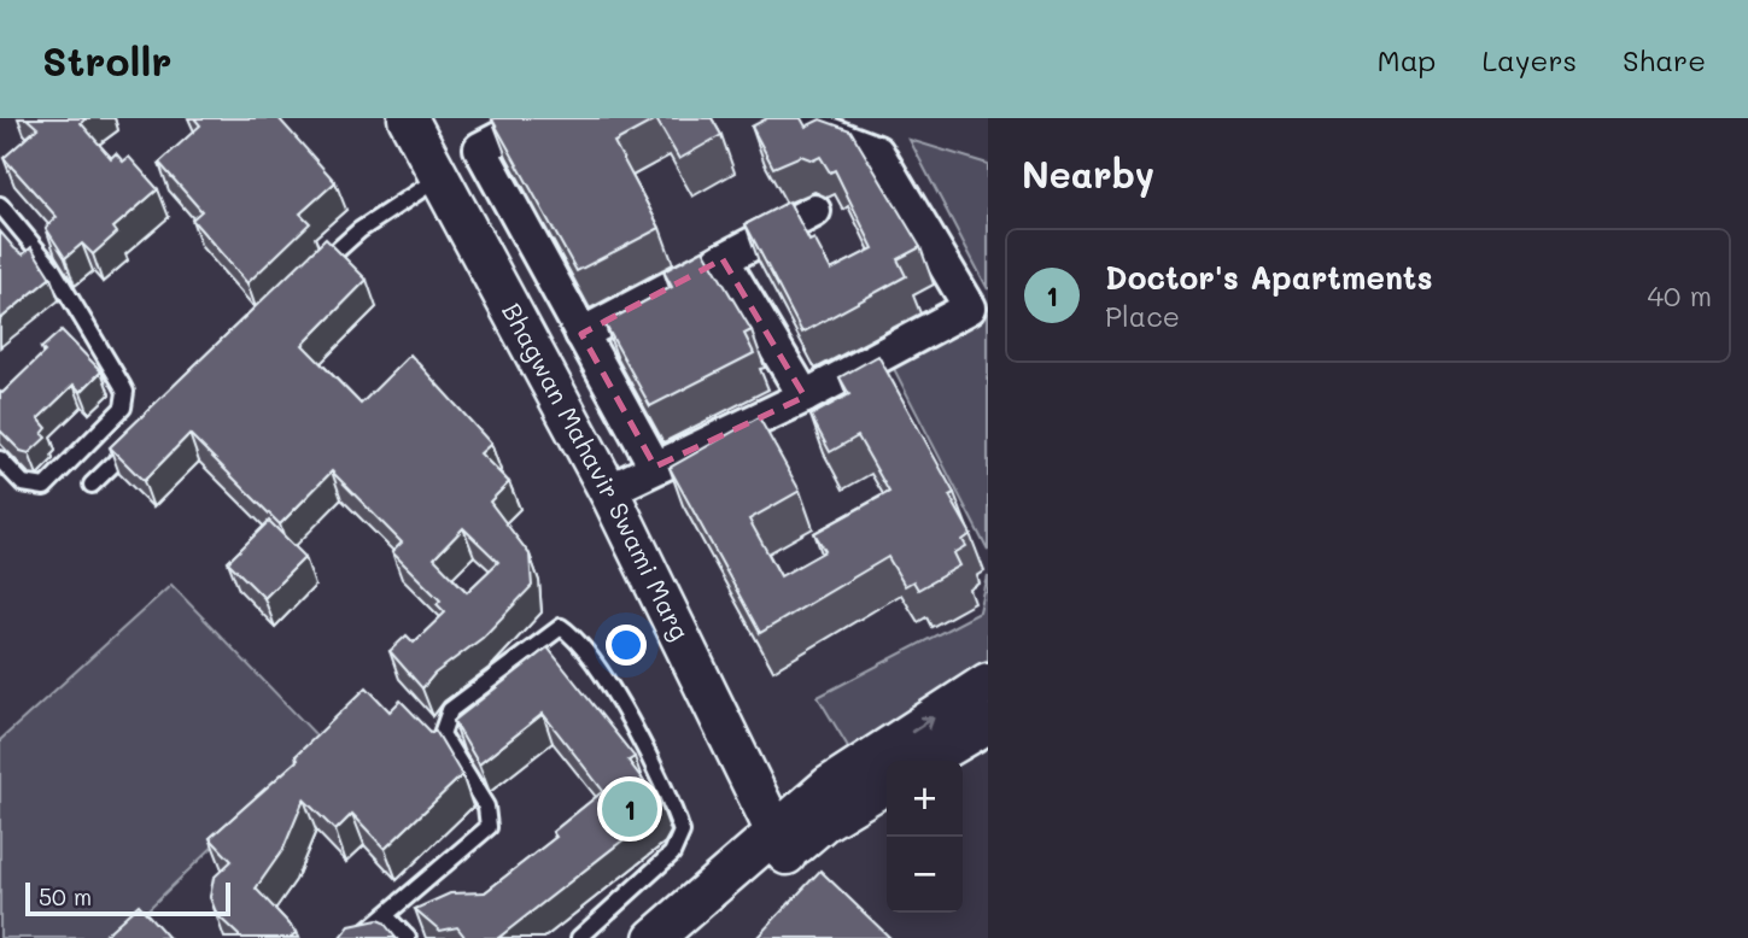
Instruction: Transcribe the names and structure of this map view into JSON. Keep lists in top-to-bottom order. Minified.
{"streets":{"street":["Bhagwan Mahavir Swami Marg"]},"scale_bar":"50 m","page":{"header":"Strollr","nav":["Map","Layers","Share"],"heading":"Nearby","list":[{"mark":"1","name":"Doctor's Apartments","note":"Place","value":"40 m"}],"map_buttons":["+","−"],"pins":"1","scale":"50 m"}}
